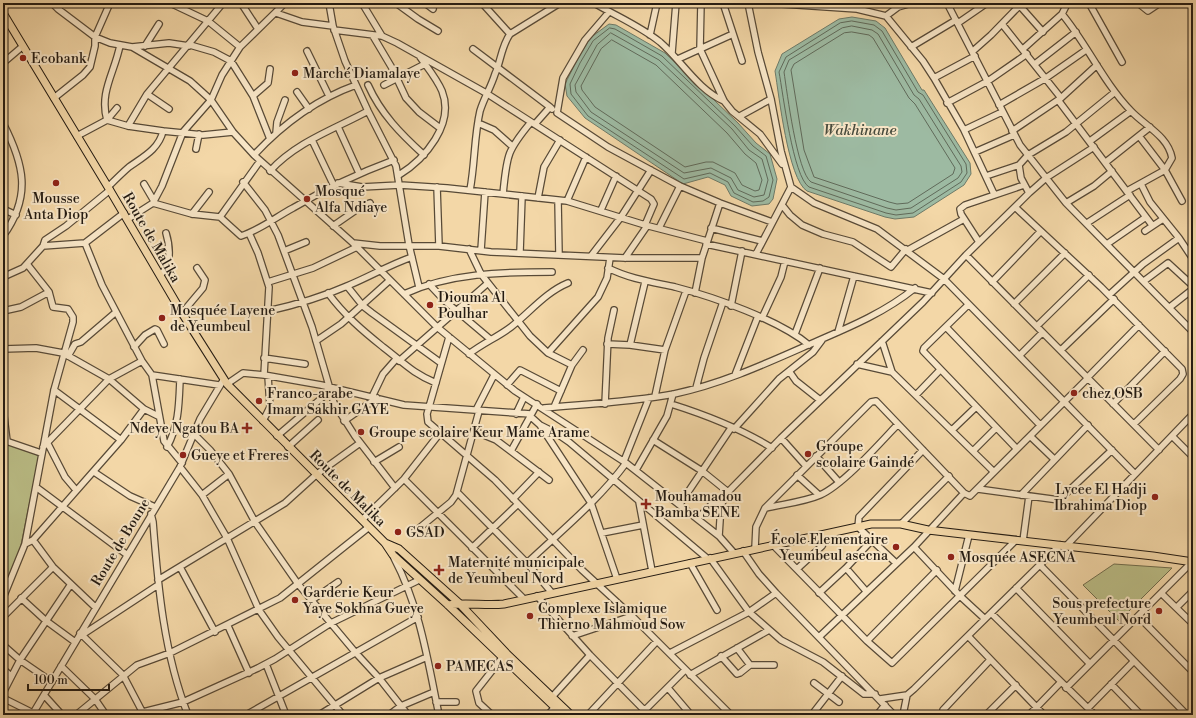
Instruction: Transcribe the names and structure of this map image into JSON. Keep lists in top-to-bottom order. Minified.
{"streets":{"main road":["Route de Malika"],"street":["Route de Boune"]},"crossings":[["Route de Malika","Route de Boune"]],"water":["Wakhinane"],"places":{"other":["Ecobank","Marché Diamalaye","Mousse Anta Diop","Mosqué Alfa Ndiaye","Diouma Al Poulhar","Mosquée Layene de Yeumbeul","chez OSB","Franco-arabe Imam Sakhir GAYE","Groupe scolaire Keur Mame Arame","Groupe scolaire Gaindé","Gueye et Freres","Lycee El Hadji Ibrahima Diop","GSAD","École Elementaire Yeumbeul asecna","Mosquée ASECNA","Garderie Keur Yaye Sokhna Gueye","Sous prefecture Yeumbeul Nord","Complexe Islamique Thierno Mahmoud Sow","PAMECAS"],"health":["Ndeye Ngatou BA","Mouhamadou Bamba SENE","Maternité municipale de Yeumbeul Nord"]},"scale_bar":"100 m"}
